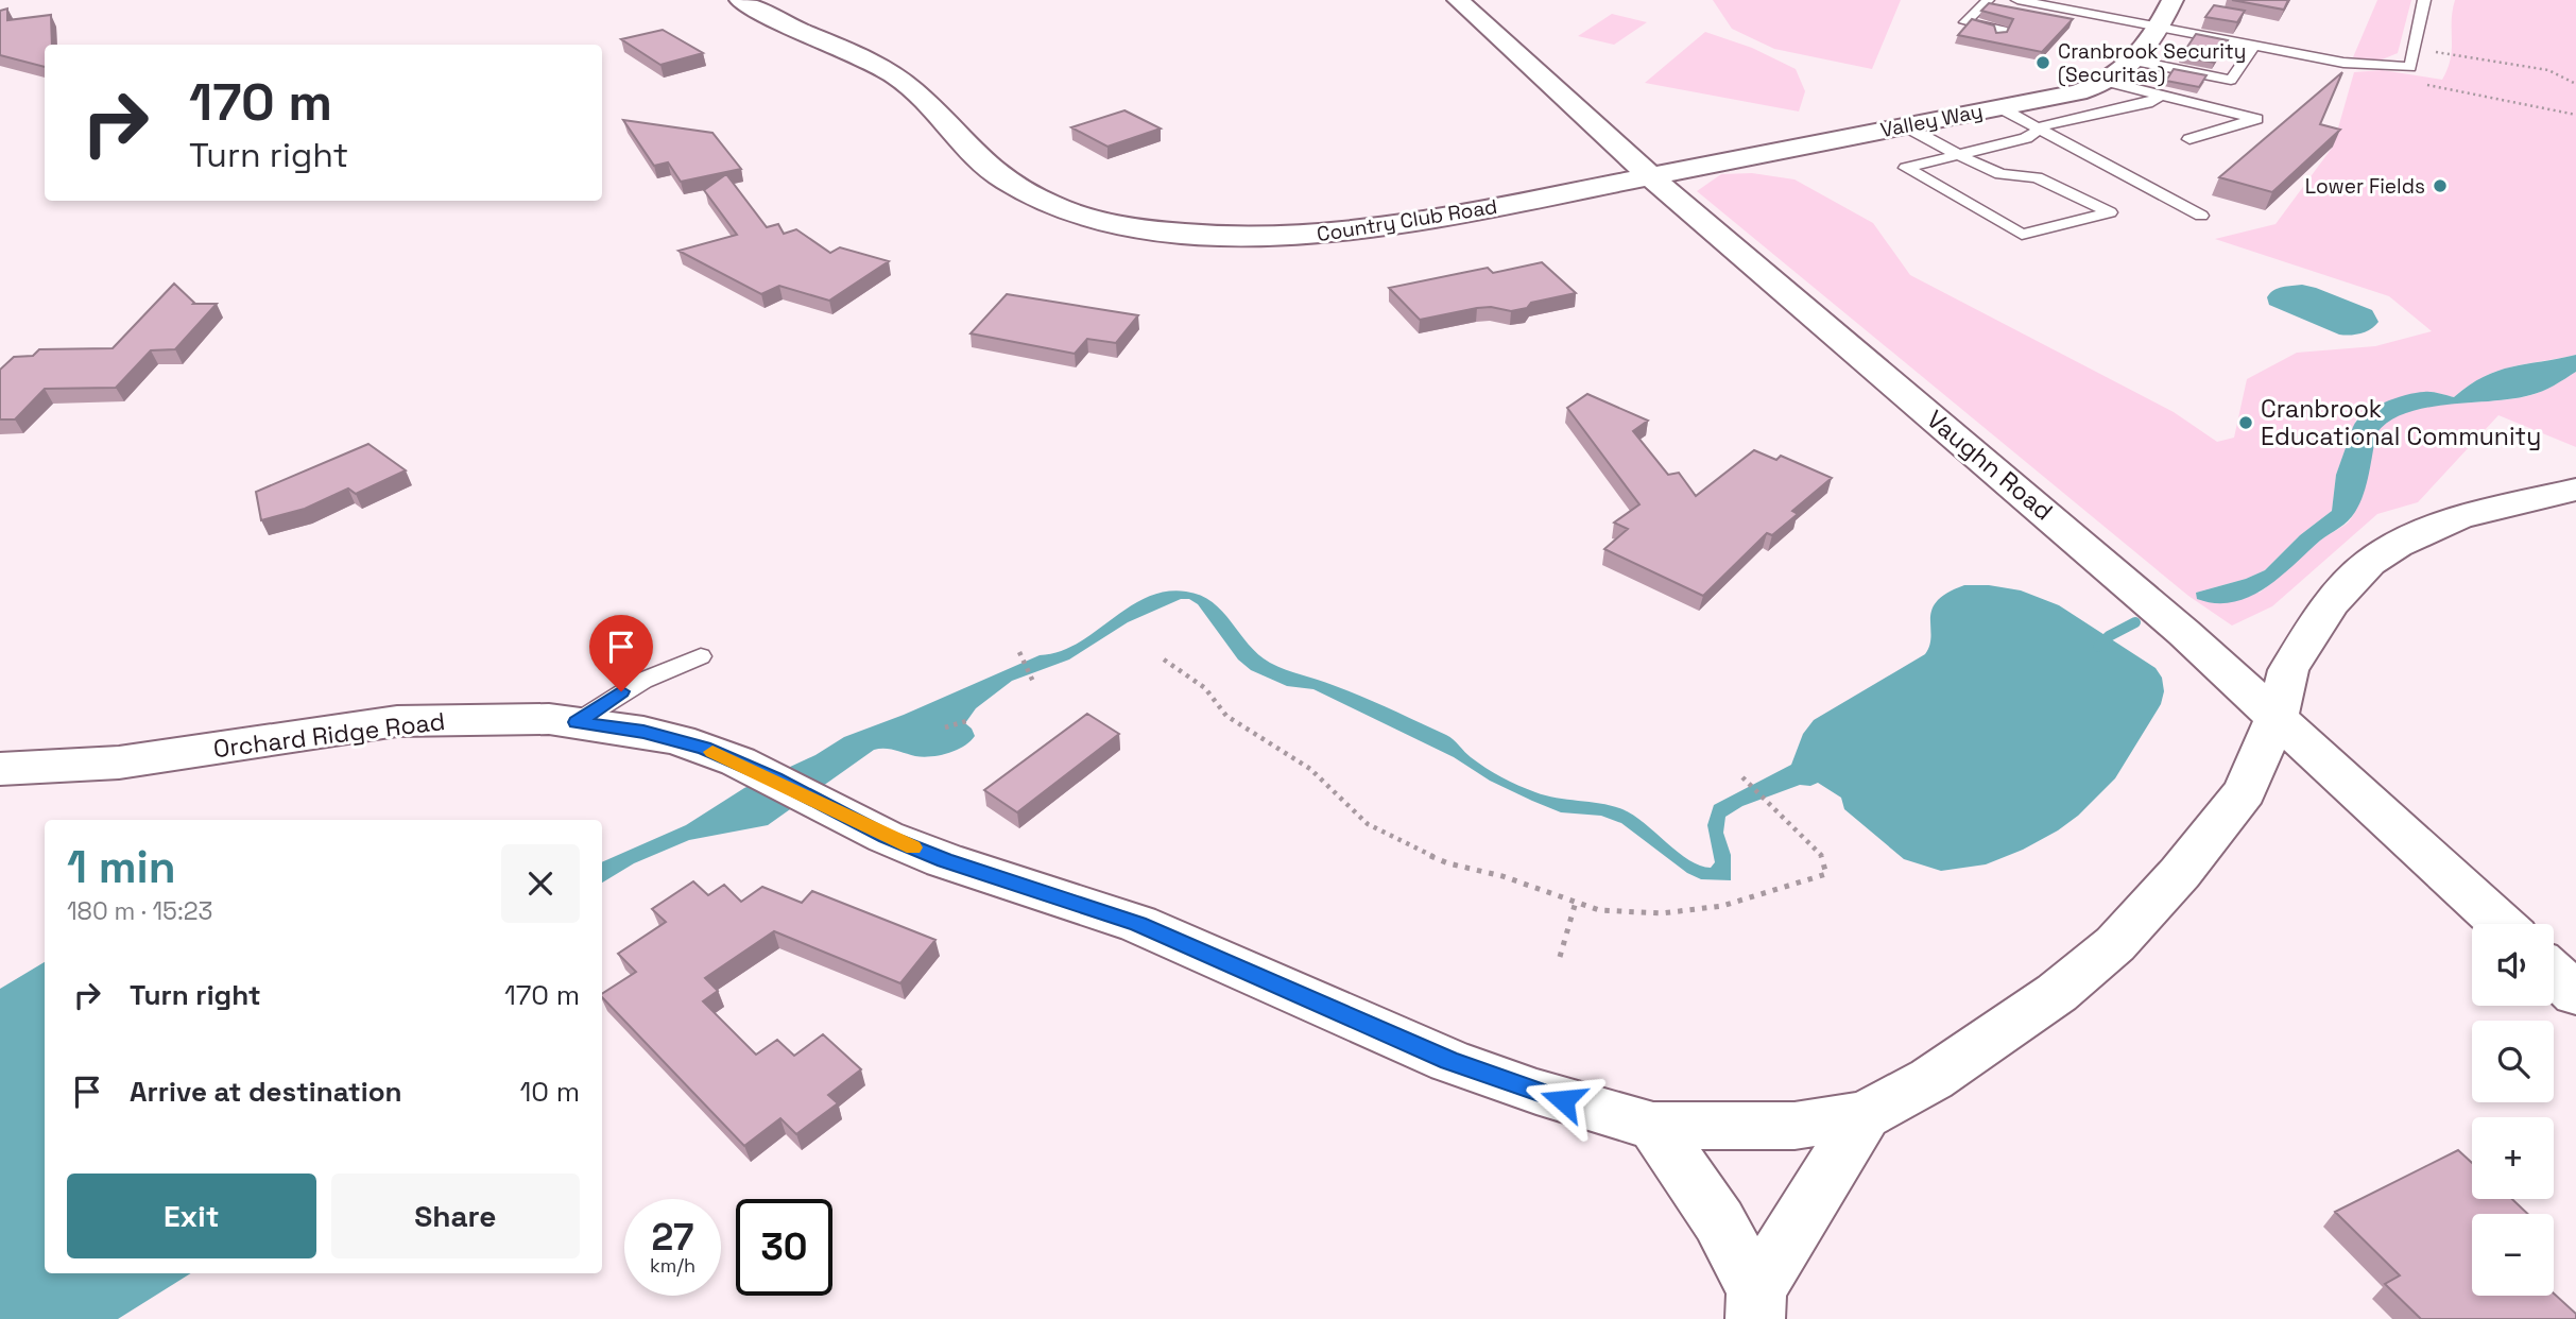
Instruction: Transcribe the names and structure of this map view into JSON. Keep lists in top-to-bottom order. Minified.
{"streets":{"street":["Valley Way","Country Club Road","Vaughn Road","Orchard Ridge Road"]},"crossings":[["Valley Way","Country Club Road"],["Valley Way","Vaughn Road"],["Country Club Road","Vaughn Road"],["Vaughn Road","Orchard Ridge Road"]],"places":["Cranbrook Security (Securitas)","Lower Fields","Cranbrook Educational Community"],"page":{"turn":["170 m","Turn right"],"heading":["1 min","180 m · 15:23"],"map_buttons":["+","−"],"list":[{"name":"Turn right","value":"170 m"},{"name":"Arrive at destination","value":"10 m"}],"buttons":["Exit","Share"],"speed":"27 km/h","limit":"30"}}
